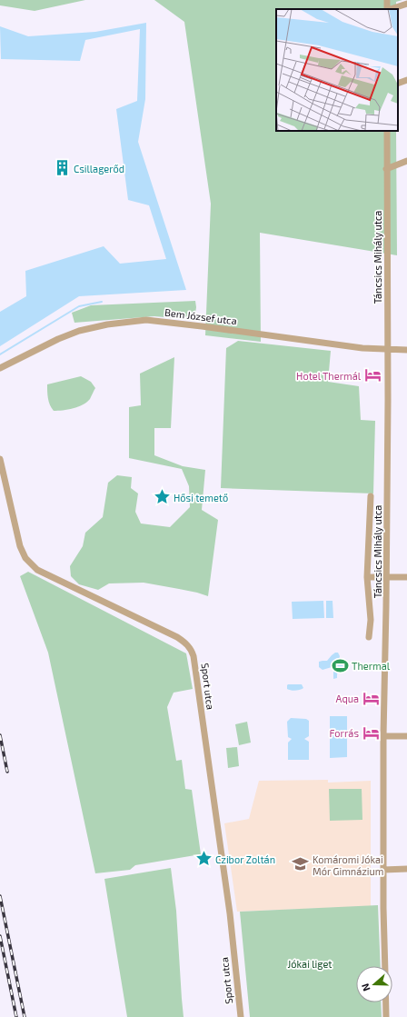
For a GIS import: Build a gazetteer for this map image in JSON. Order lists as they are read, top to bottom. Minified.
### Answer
{"streets":{"street":["Táncsics Mihály utca","Bem József utca","Sport utca"]},"crossings":[["Táncsics Mihály utca","Bem József utca"]],"parks":["Jókai liget"],"places":{"building":["Csillagerőd"],"hotel":["Hotel Thermál","Aqua","Forrás"],"place":["Hősi temető","Czibor Zoltán"],"sports":["Thermal"],"school or university":["Komáromi Jókai Mór Gimnázium"]},"north":"left"}
